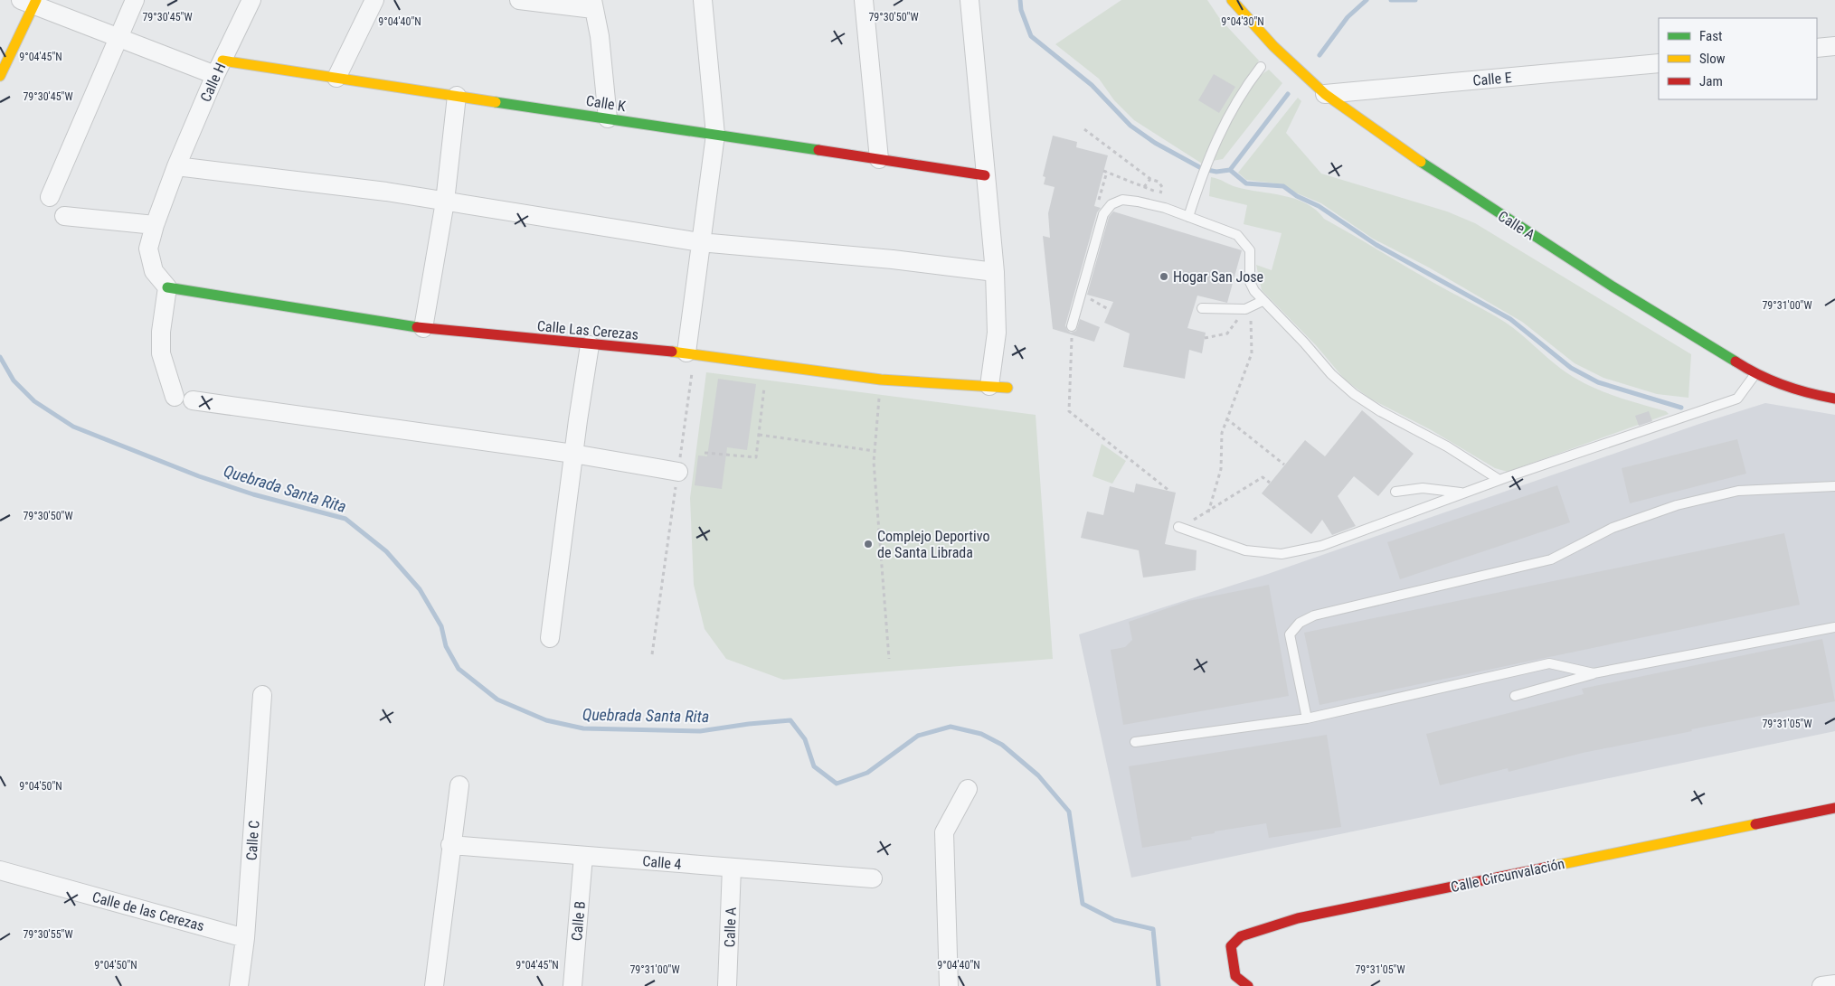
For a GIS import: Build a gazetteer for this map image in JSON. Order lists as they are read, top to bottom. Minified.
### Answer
{"streets":{"street":["Calle E","Calle H","Calle K","Calle A","Calle Las Cerezas","Calle C","Calle 4","Calle Circunvalación","Calle de las Cerezas","Calle B"]},"crossings":[["Calle E","Calle A"],["Calle H","Calle K"],["Calle H","Calle Las Cerezas"],["Calle A","Calle 4"],["Calle C","Calle de las Cerezas"],["Calle 4","Calle B"]],"water":["Quebrada Santa Rita"],"places":["Hogar San Jose","Complejo Deportivo de Santa Librada"],"legend":["Fast","Slow","Jam"],"coordinates":["79°30'45\"W","79°30'50\"W","9°04'40\"N","9°04'30\"N","9°04'45\"N","79°31'00\"W","79°31'05\"W","9°04'50\"N","79°30'55\"W"]}
